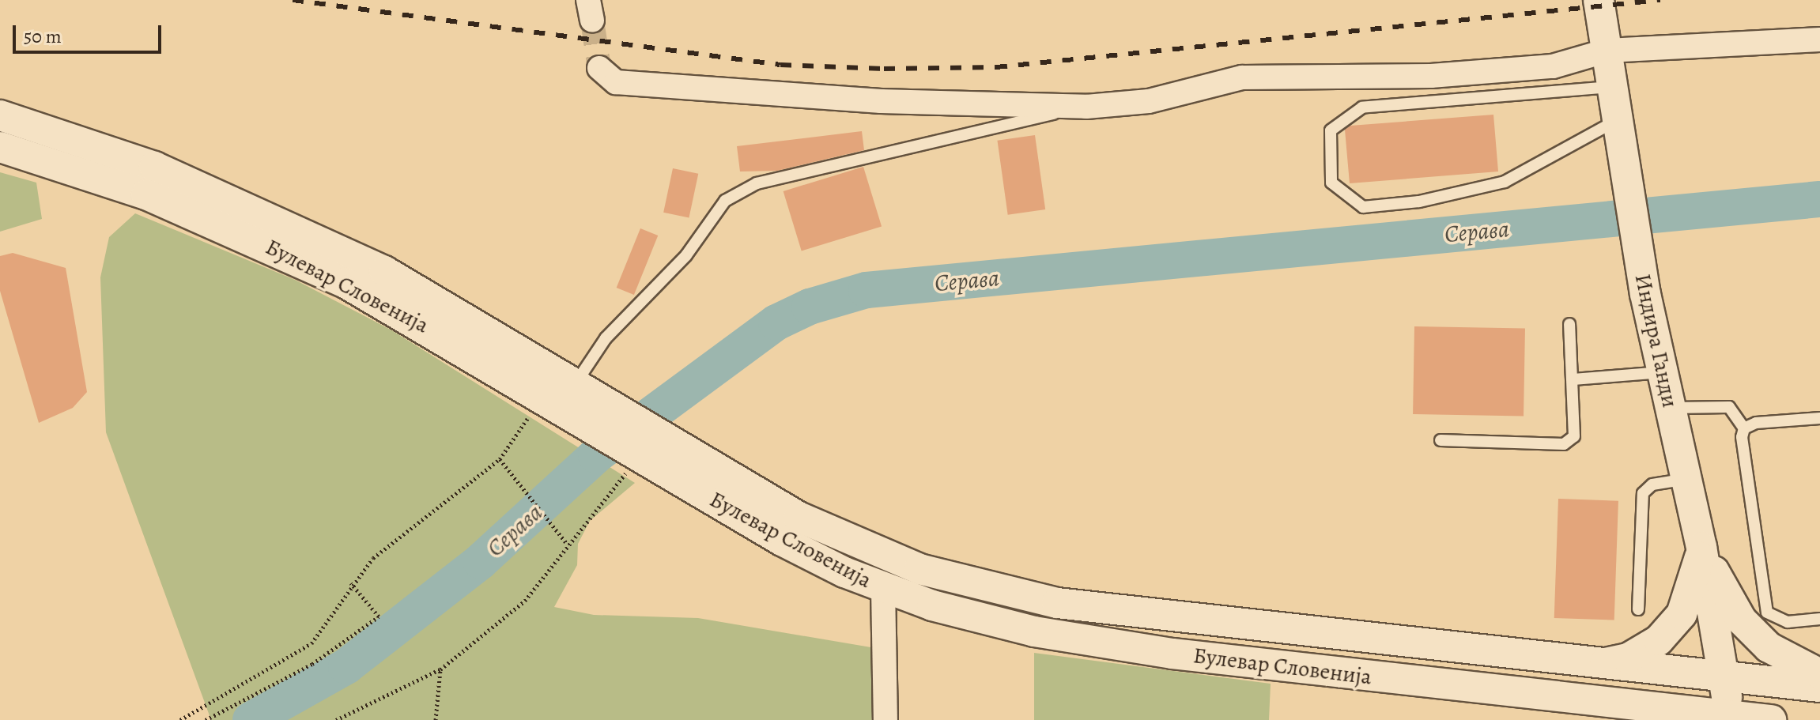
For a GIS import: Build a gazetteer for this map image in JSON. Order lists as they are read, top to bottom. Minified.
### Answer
{"streets":{"street":["Булевар Словенија","Индира Ганди"]},"crossings":[["Булевар Словенија","Индира Ганди"]],"water":["Серава"],"scale_bar":"50 m"}
